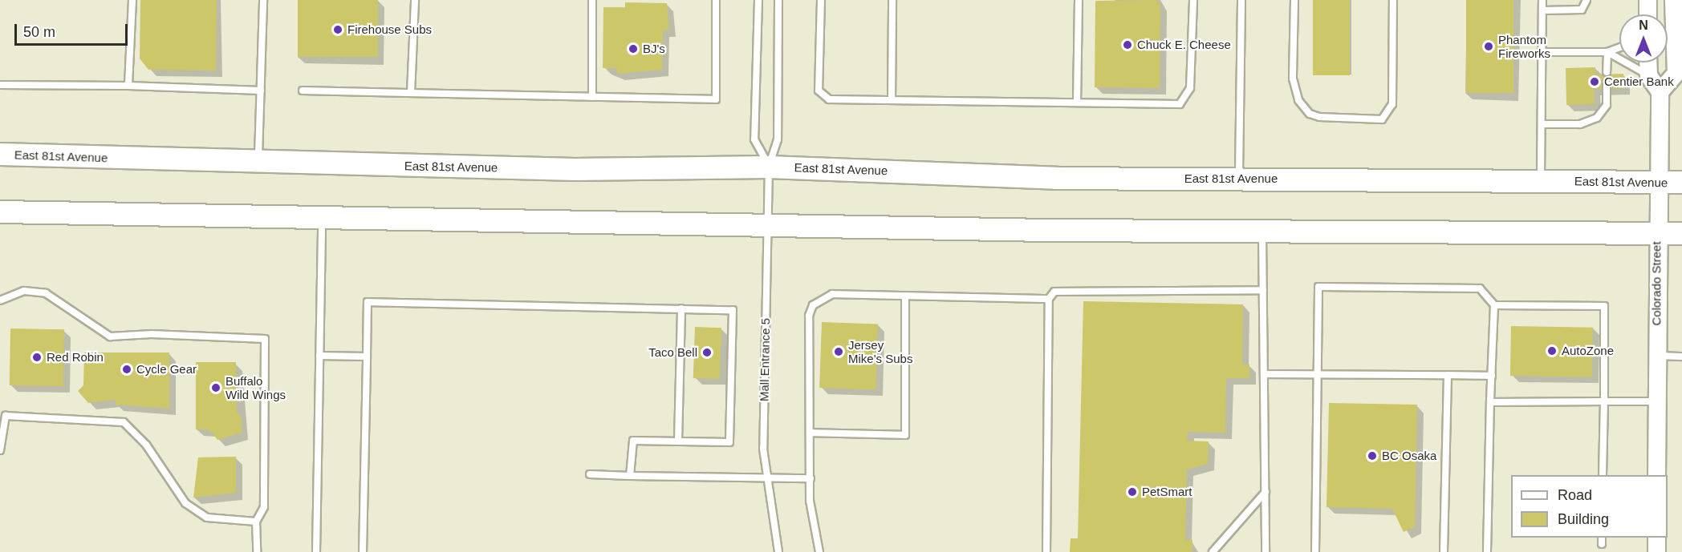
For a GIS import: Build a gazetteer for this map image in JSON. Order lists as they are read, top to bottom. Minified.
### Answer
{"streets":{"highway":["East 81st Avenue"],"street":["Colorado Street"],"lane":["Mall Entrance 5"]},"crossings":[["East 81st Avenue","Colorado Street"],["East 81st Avenue","Mall Entrance 5"]],"places":["Firehouse Subs","Chuck E. Cheese","Phantom Fireworks","BJ's","Centier Bank","AutoZone","Jersey Mike's Subs","Taco Bell","Red Robin","Cycle Gear","Buffalo Wild Wings","BC Osaka","PetSmart"],"legend":["Road","Building"],"scale_bar":"50 m","north":"top"}
